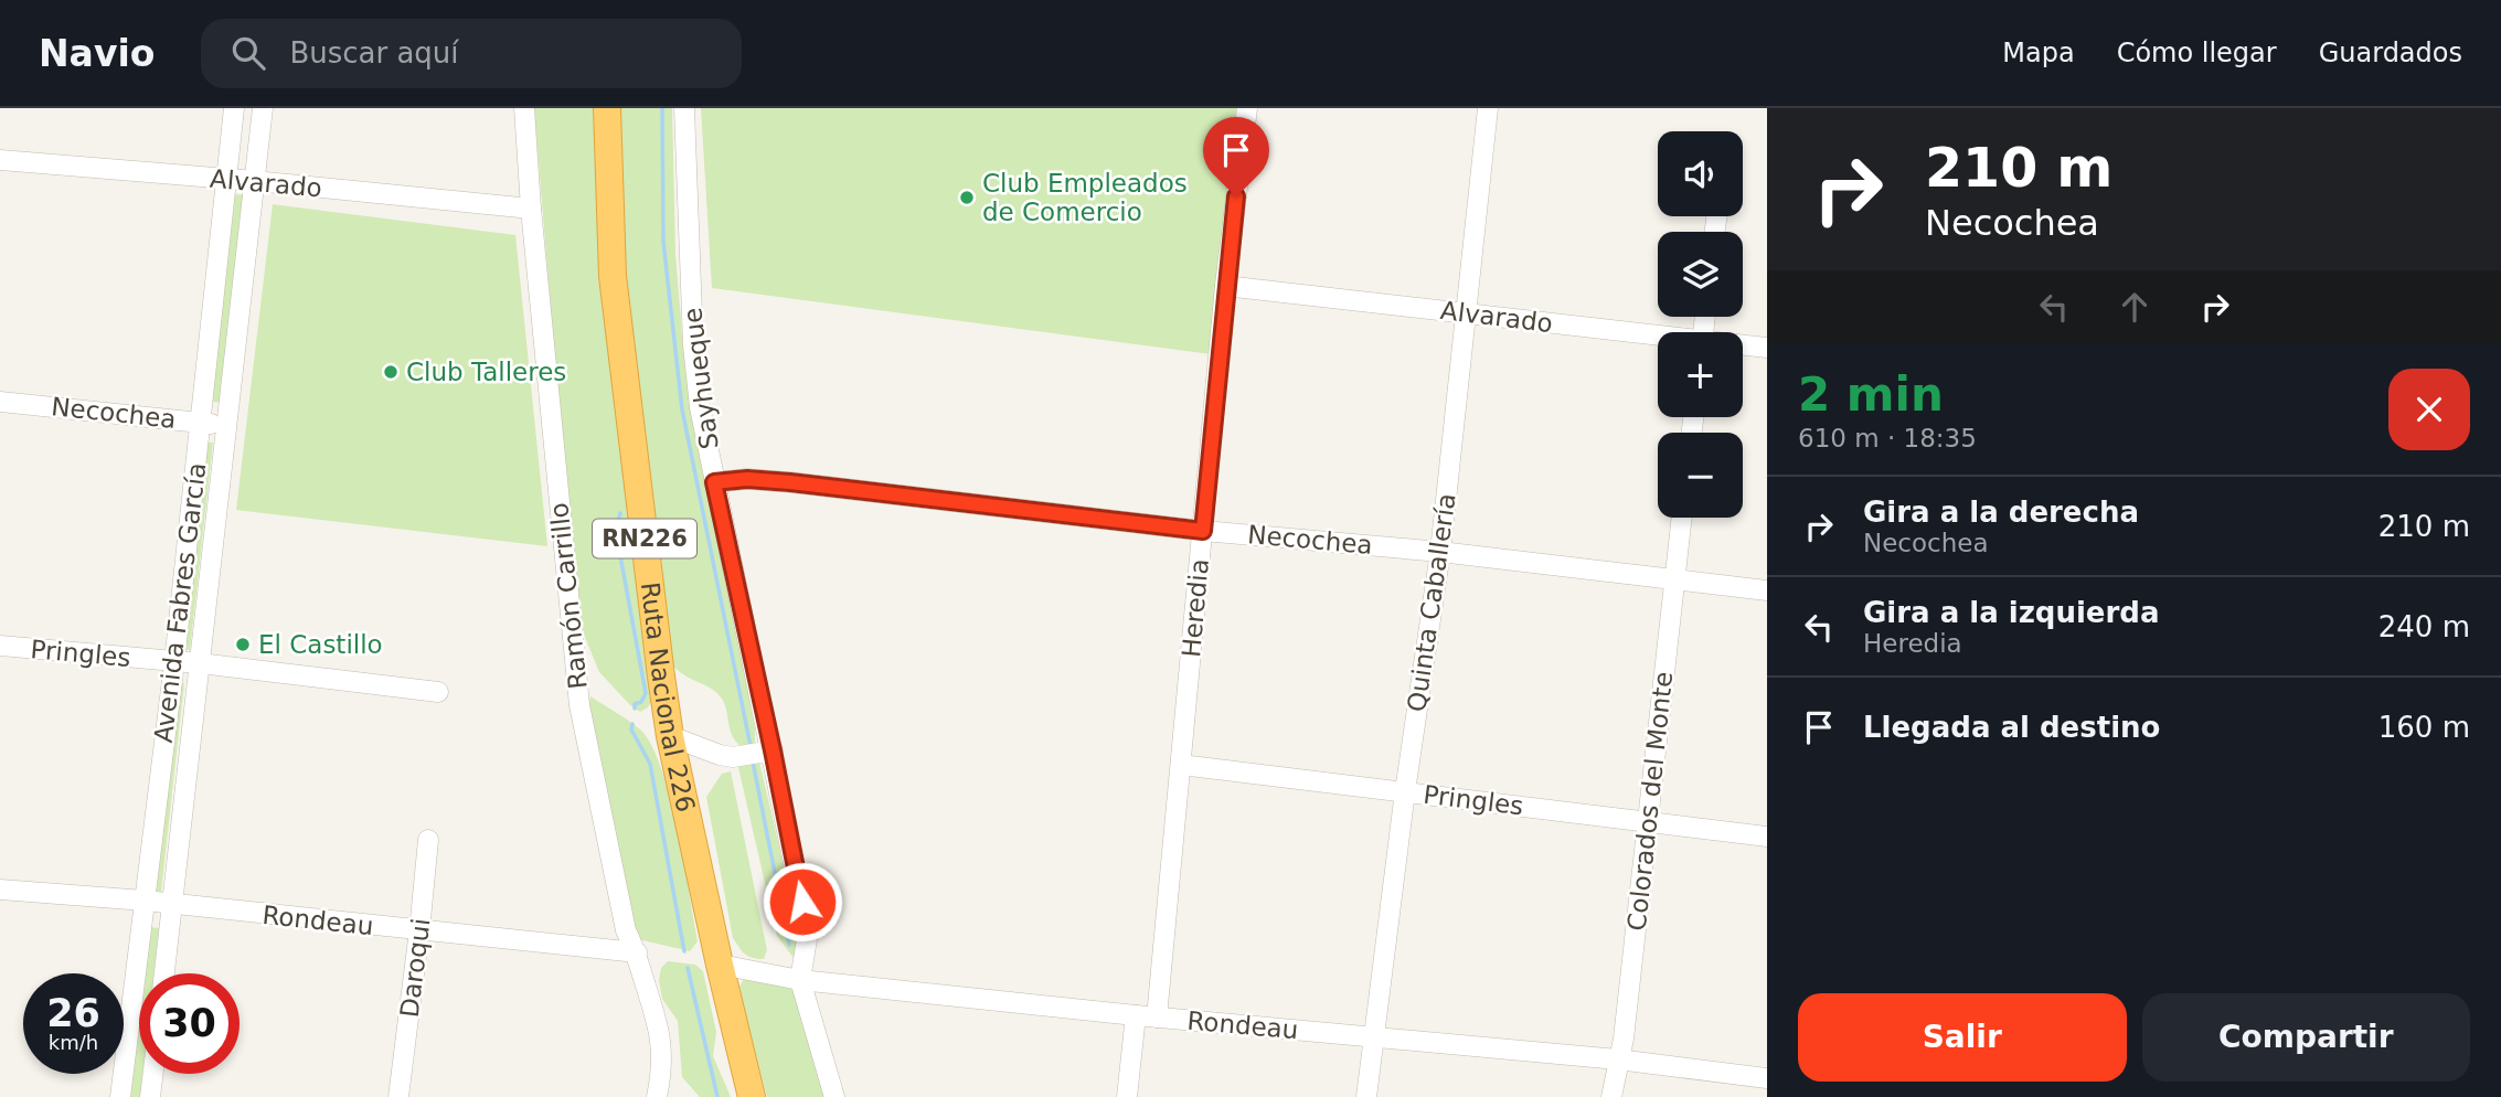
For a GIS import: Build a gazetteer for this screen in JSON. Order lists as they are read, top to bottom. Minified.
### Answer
{"streets":{"highway":["RN226","Ruta Nacional 226"],"street":["Alvarado","Sayhueque","Necochea","Ramón Carrillo","Avenida Fabres García","Quinta Caballería","Heredia","Pringles","Colorados del Monte","Rondeau","Daroqui"]},"crossings":[["Alvarado","Ramón Carrillo"],["Alvarado","Avenida Fabres García"],["Alvarado","Quinta Caballería"],["Alvarado","Heredia"],["Sayhueque","Necochea"],["Sayhueque","Rondeau"],["Necochea","Avenida Fabres García"],["Necochea","Quinta Caballería"],["Necochea","Heredia"],["Necochea","Colorados del Monte"],["Ramón Carrillo","Rondeau"],["Avenida Fabres García","Pringles"],["Avenida Fabres García","Rondeau"],["Quinta Caballería","Pringles"],["Quinta Caballería","Rondeau"],["Heredia","Pringles"],["Heredia","Rondeau"],["Pringles","Colorados del Monte"],["Ruta Nacional 226","Rondeau"],["Colorados del Monte","Rondeau"],["Rondeau","Daroqui"]],"places":["Club Empleados de Comercio","Club Talleres","El Castillo"],"page":{"header":"Navio","search":"Buscar aquí","nav":["Mapa","Cómo llegar","Guardados"],"turn":["210 m","Necochea"],"map_buttons":["+","−"],"heading":["2 min","610 m · 18:35"],"list":[{"name":"Gira a la derecha","note":"Necochea","value":"210 m"},{"name":"Gira a la izquierda","note":"Heredia","value":"240 m"},{"name":"Llegada al destino","value":"160 m"}],"speed":"26 km/h","limit":"30","buttons":["Salir","Compartir"]}}
